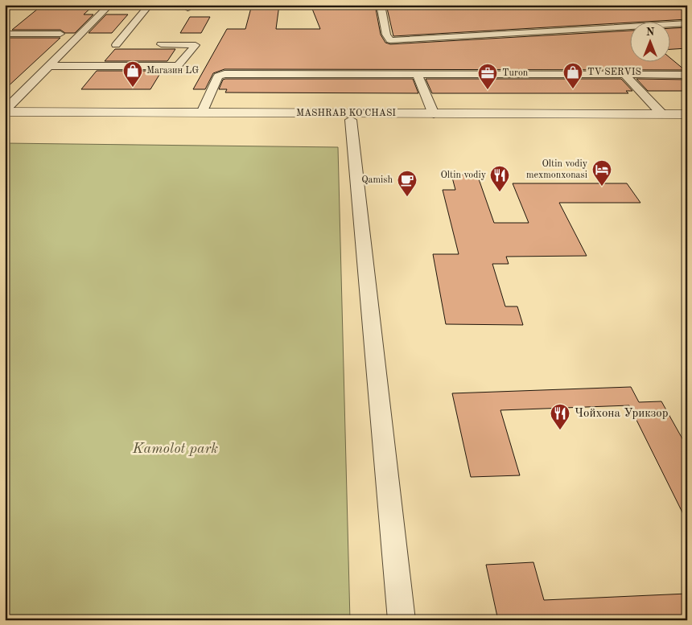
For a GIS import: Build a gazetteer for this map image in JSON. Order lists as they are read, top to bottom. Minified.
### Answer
{"streets":{"main road":["MASHRAB KO'CHASI"]},"parks":["Kamolot park"],"places":{"shop":["Магазин LG","TV SERVIS"],"office":["Turon"],"hotel":["Oltin vodiy mexmonxonasi"],"restaurant":["Oltin vodiy","Чойхона Урикзор"],"cafe":["Qamish"]},"north":"top"}
